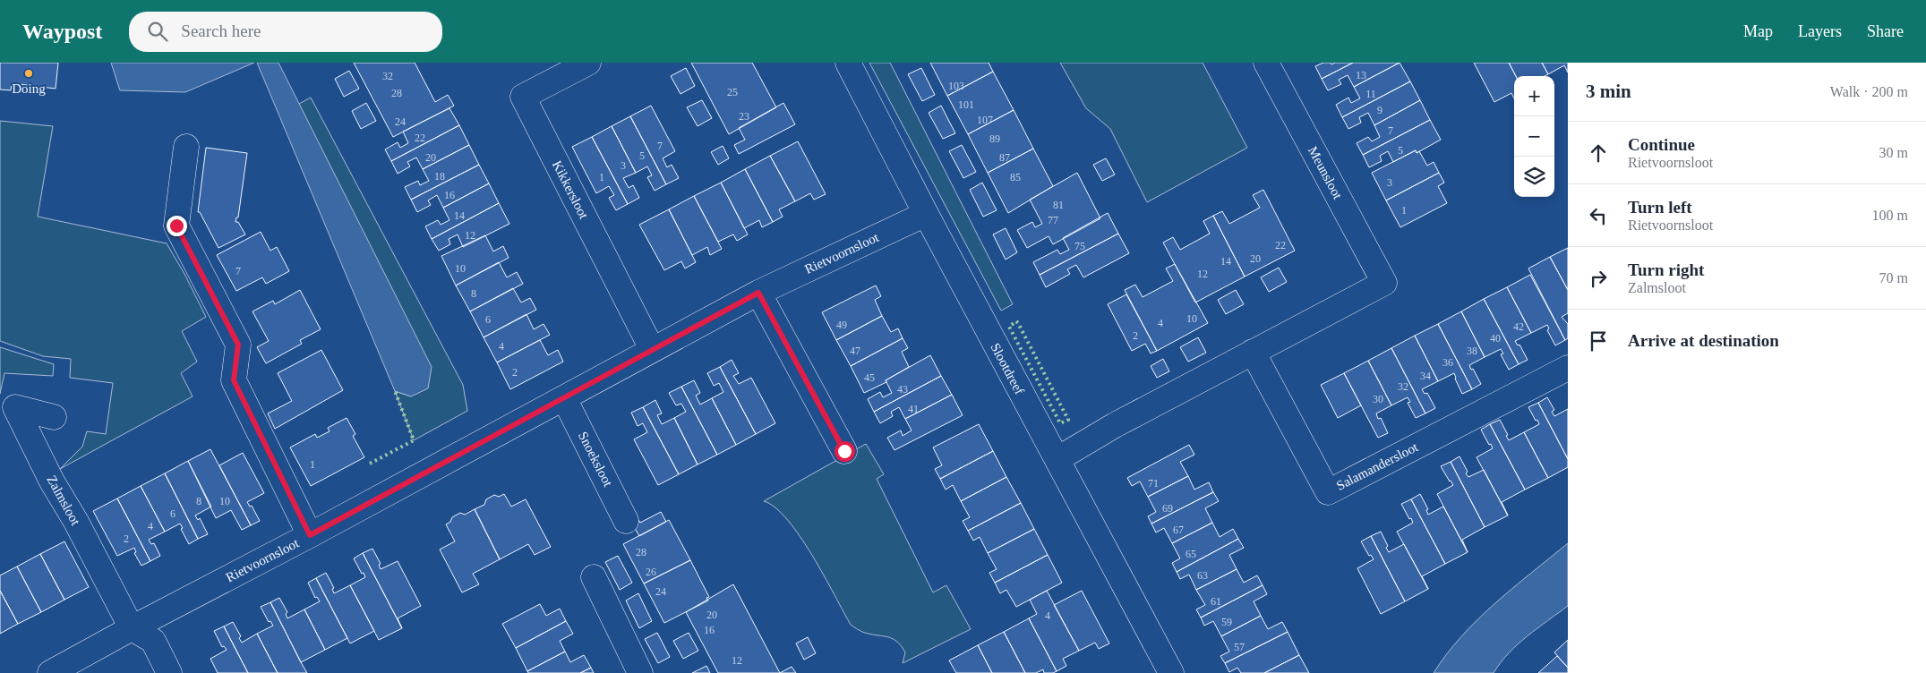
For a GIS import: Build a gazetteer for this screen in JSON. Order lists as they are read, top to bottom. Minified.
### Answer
{"streets":{"street":["Meunsloot","Kikkersloot","Rietvoornsloot","Slootdreef","Snoeksloot","Salamandersloot","Zalmsloot"]},"crossings":[["Meunsloot","Salamandersloot"],["Kikkersloot","Rietvoornsloot"],["Rietvoornsloot","Slootdreef"],["Rietvoornsloot","Snoeksloot"],["Rietvoornsloot","Zalmsloot"]],"places":["Doing"],"house_numbers":["13","32","103","25","28","11","101","9","23","107","24","7","22","89","7","5","5","20","87","3","18","1","85","3","16","81","1","14","77","12","22","75","20","14","10","7","12","8","10","6","4","49","42","2","40","4","47","38","36","2","34","45","32","43","30","41","1","71","8","10","69","6","4","67","2","28","65","26","63","24","61","20","4","59","16","57","12"],"page":{"header":"Waypost","search":"Search here","nav":["Map","Layers","Share"],"heading":["3 min","Walk · 200 m"],"map_buttons":["+","−"],"list":[["Continue","Rietvoornsloot","30 m"],["Turn left","Rietvoornsloot","100 m"],["Turn right","Zalmsloot","70 m"],"Arrive at destination"]}}
